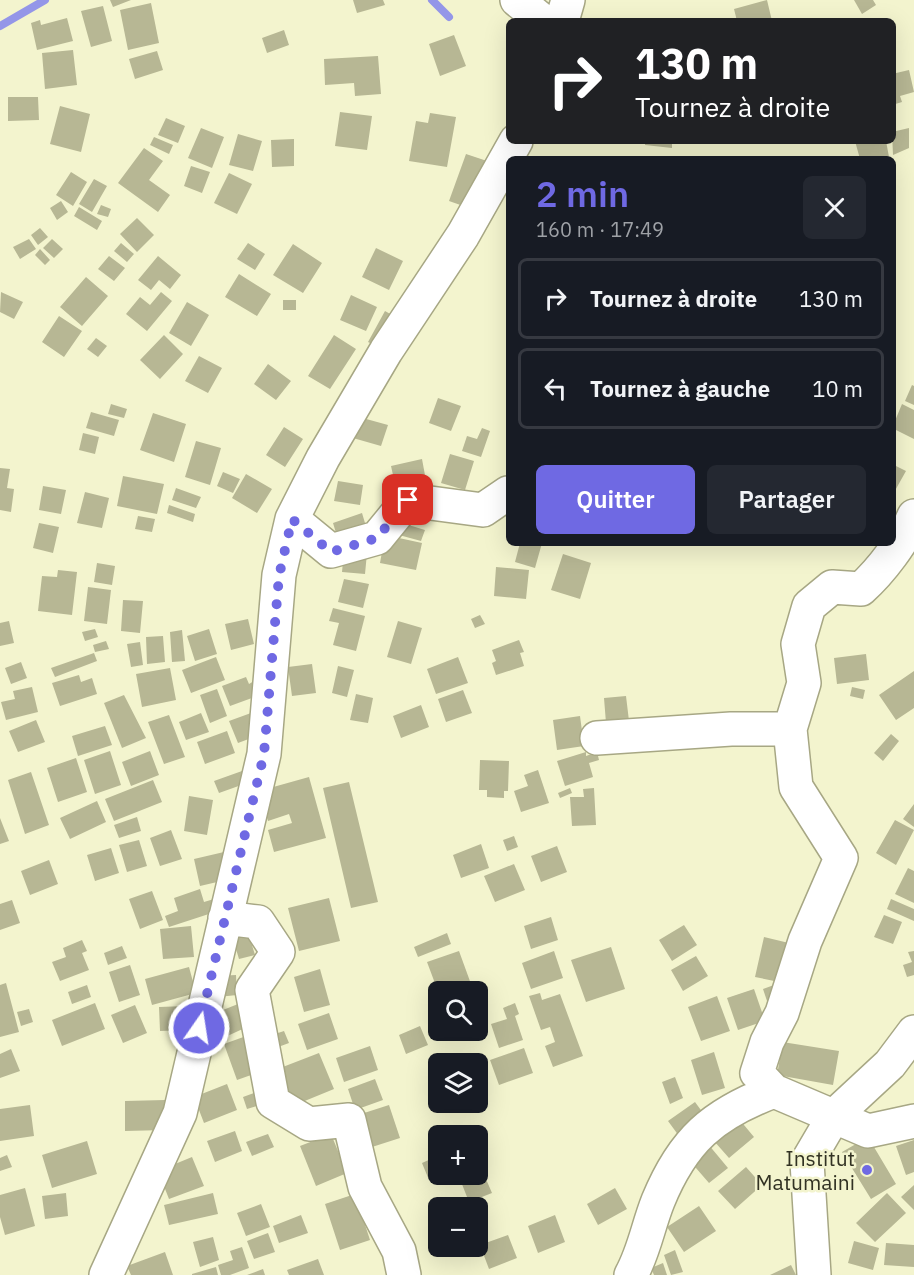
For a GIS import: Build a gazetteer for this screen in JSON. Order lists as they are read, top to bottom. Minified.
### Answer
{"places":["Institut Matumaini"],"page":{"turn":["130 m","Tournez à droite"],"heading":["2 min","160 m · 17:49"],"list":[{"name":"Tournez à droite","value":"130 m"},{"name":"Tournez à gauche","value":"10 m"}],"buttons":["Quitter","Partager"],"map_buttons":["+","−"]}}
